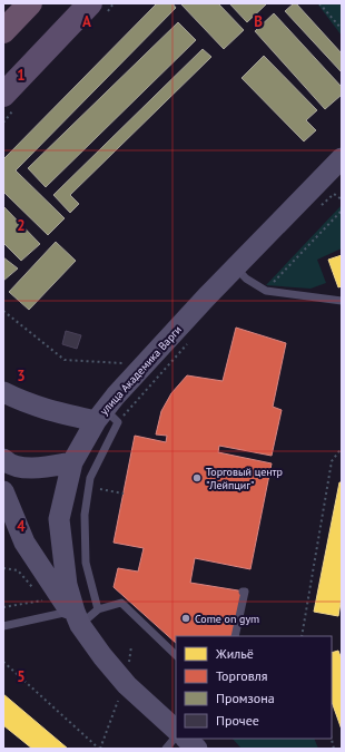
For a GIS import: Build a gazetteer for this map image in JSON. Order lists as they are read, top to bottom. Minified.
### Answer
{"streets":{"street":["улица Академика Варги"]},"places":["Торговый центр \"Лейпциг\"","Come on gym"],"legend":["Жильё","Торговля","Промзона","Прочее"],"grid":{"columns":["A","B"],"rows":["1","2","3","4","5"]}}
